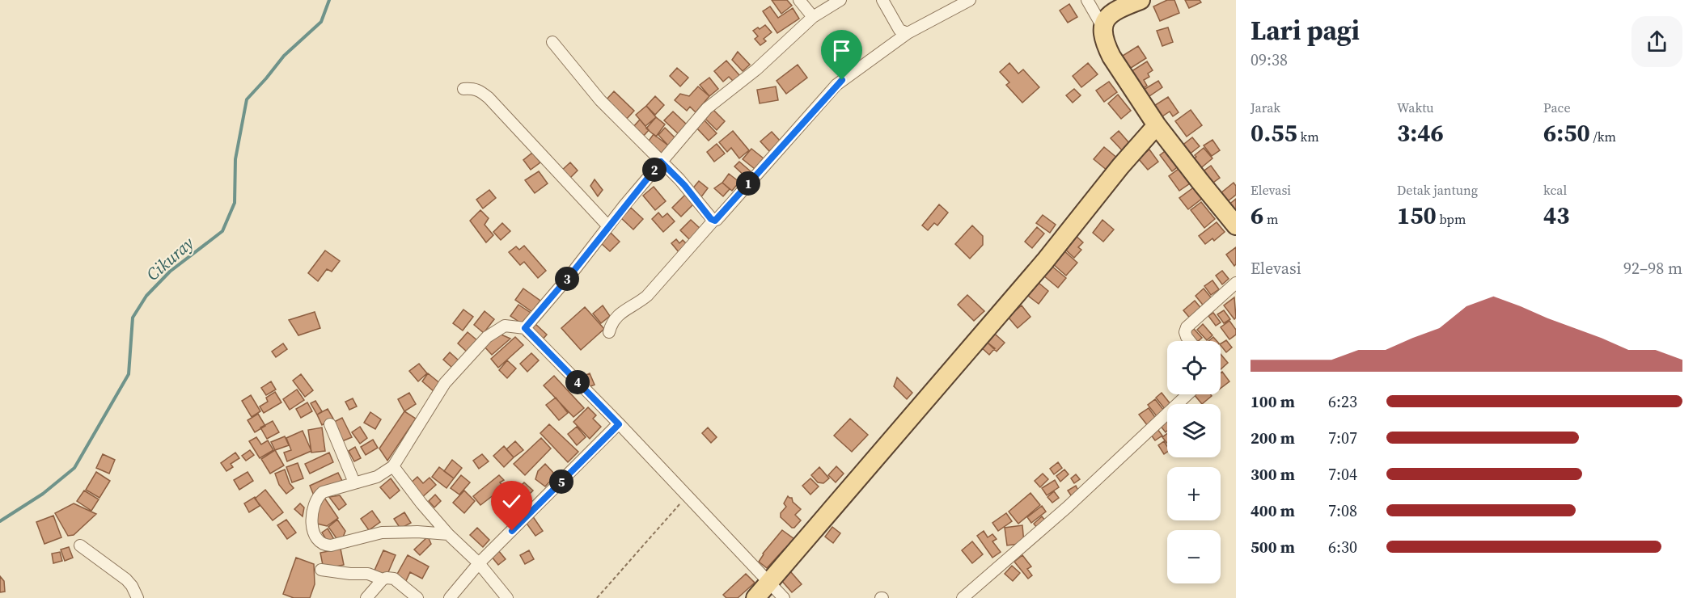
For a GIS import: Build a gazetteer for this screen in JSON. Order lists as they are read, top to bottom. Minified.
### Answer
{"water":["Cikuray"],"page":{"heading":["Lari pagi","09:38"],"stats":[["Jarak","0.55 km"],["Waktu","3:46"],["Pace","6:50 /km"],["Elevasi","6 m"],["Detak jantung","150 bpm"],["kcal","43"]],"pins":["2","1","3","4","5"],"chart":["Elevasi","92–98 m"],"map_buttons":["+","−"],"list":[{"name":"100 m","note":"6:23"},{"name":"200 m","note":"7:07"},{"name":"300 m","note":"7:04"},{"name":"400 m","note":"7:08"},{"name":"500 m","note":"6:30"}]}}
